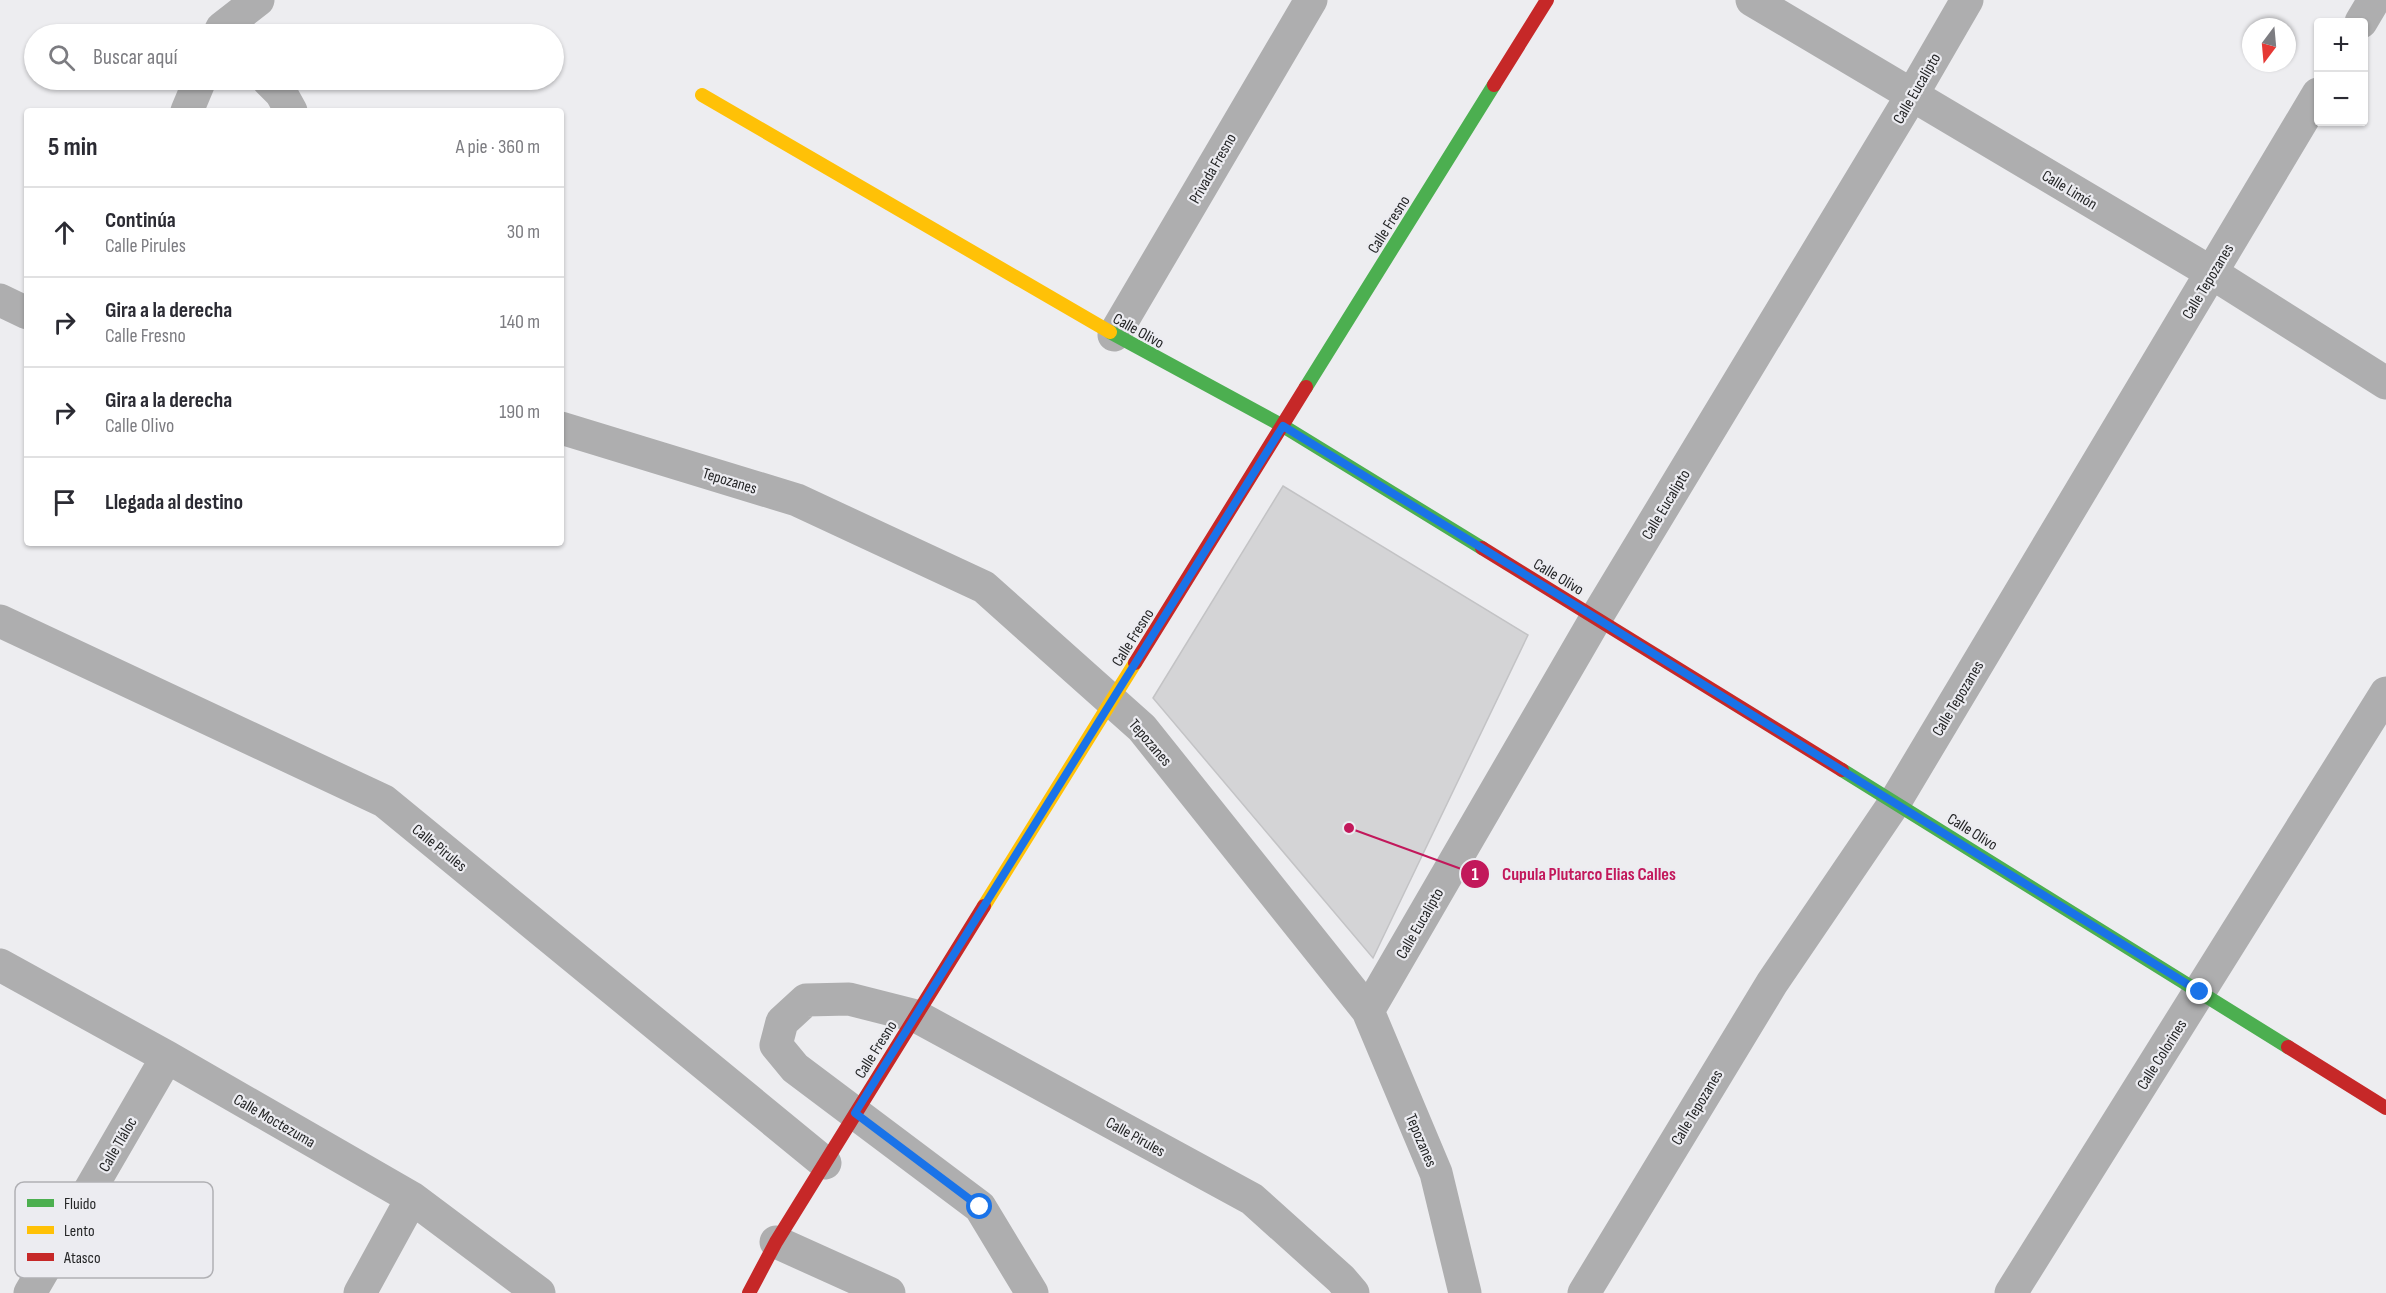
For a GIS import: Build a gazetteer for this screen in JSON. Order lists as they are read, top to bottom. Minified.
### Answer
{"streets":{"street":["Calle Eucalipto","Privada Fresno","Calle Limón","Calle Fresno","Calle Tepozanes","Calle Olivo","Tepozanes","Calle Pirules","Calle Colorines","Calle Moctezuma","Calle Tláloc"]},"crossings":[["Calle Eucalipto","Calle Limón"],["Calle Eucalipto","Calle Olivo"],["Calle Eucalipto","Tepozanes"],["Privada Fresno","Calle Olivo"],["Calle Limón","Calle Tepozanes"],["Calle Fresno","Calle Olivo"],["Calle Fresno","Tepozanes"],["Calle Fresno","Calle Pirules"],["Calle Tepozanes","Calle Olivo"],["Calle Olivo","Calle Colorines"],["Calle Moctezuma","Calle Tláloc"]],"places":["Cupula Plutarco Elias Calles"],"legend":["Fluido","Lento","Atasco"],"north":"bottom","page":{"map_buttons":["+","−"],"search":"Buscar aquí","heading":["5 min","A pie · 360 m"],"list":[["Continúa","Calle Pirules","30 m"],["Gira a la derecha","Calle Fresno","140 m"],["Gira a la derecha","Calle Olivo","190 m"],"Llegada al destino"]}}
